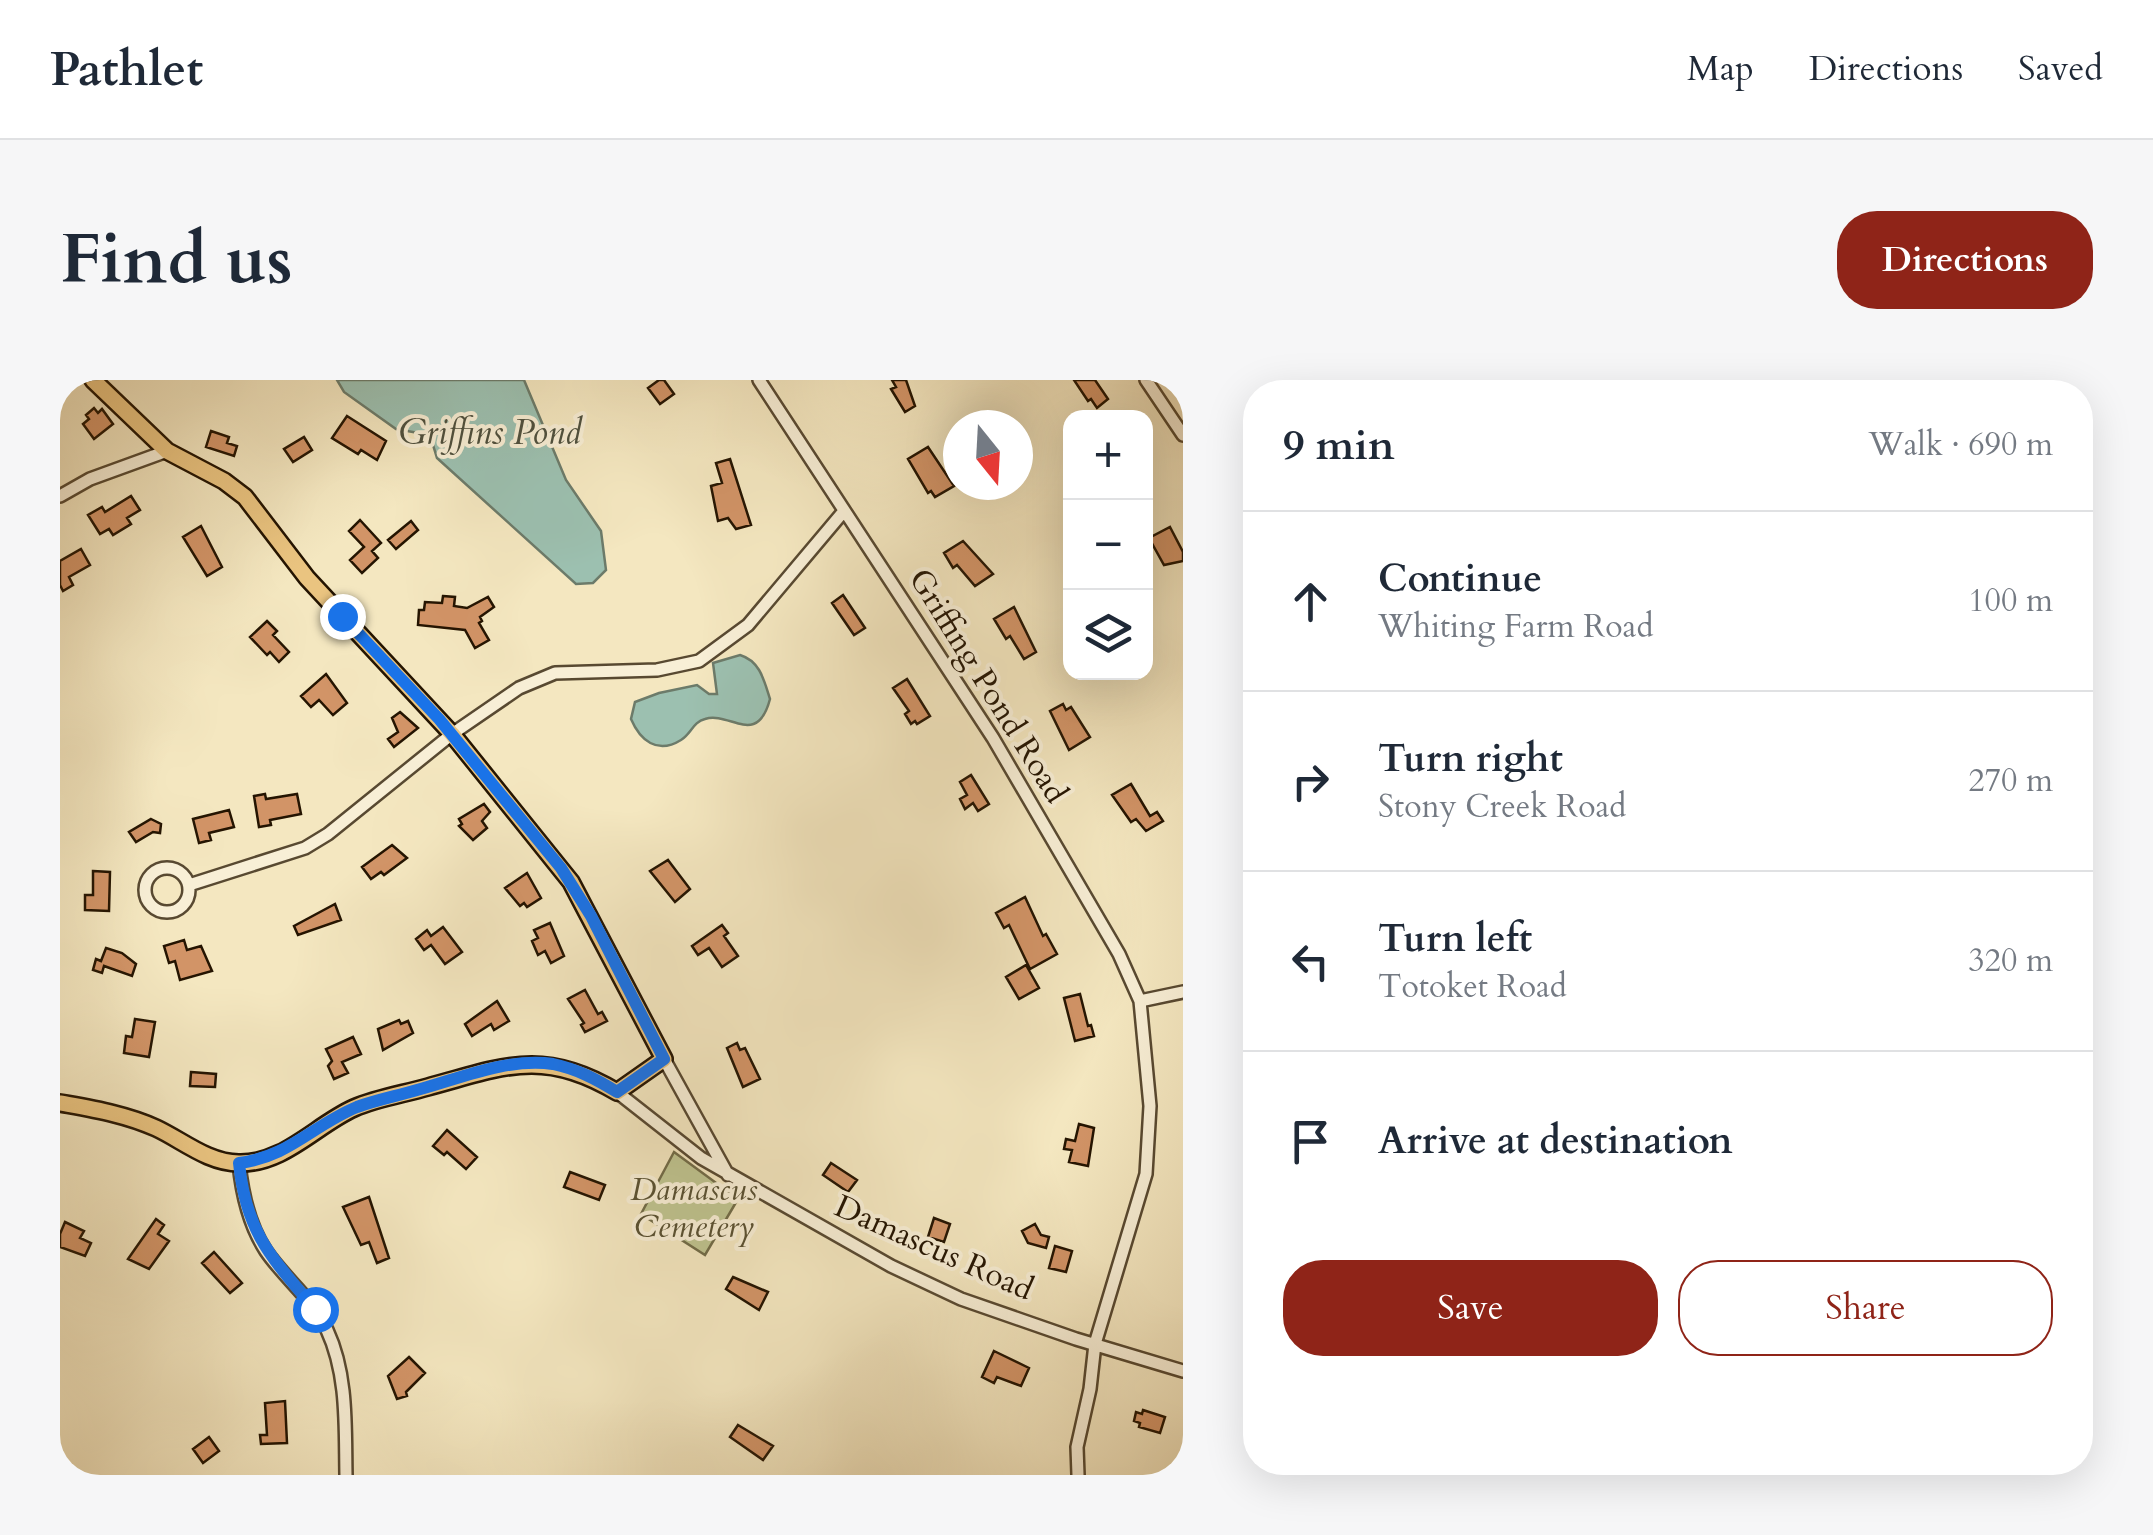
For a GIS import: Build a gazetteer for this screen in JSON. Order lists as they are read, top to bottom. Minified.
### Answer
{"streets":{"street":["Griffing Pond Road","Damascus Road"]},"crossings":[["Griffing Pond Road","Damascus Road"]],"water":["Griffins Pond"],"parks":["Damascus Cemetery"],"north":"bottom","page":{"header":"Pathlet","nav":["Map","Directions","Saved"],"buttons":["Directions",["Save","Share"]],"title":"Find us","heading":["9 min","Walk · 690 m"],"map_buttons":["+","−"],"list":[["Continue","Whiting Farm Road","100 m"],["Turn right","Stony Creek Road","270 m"],["Turn left","Totoket Road","320 m"],"Arrive at destination"]}}
